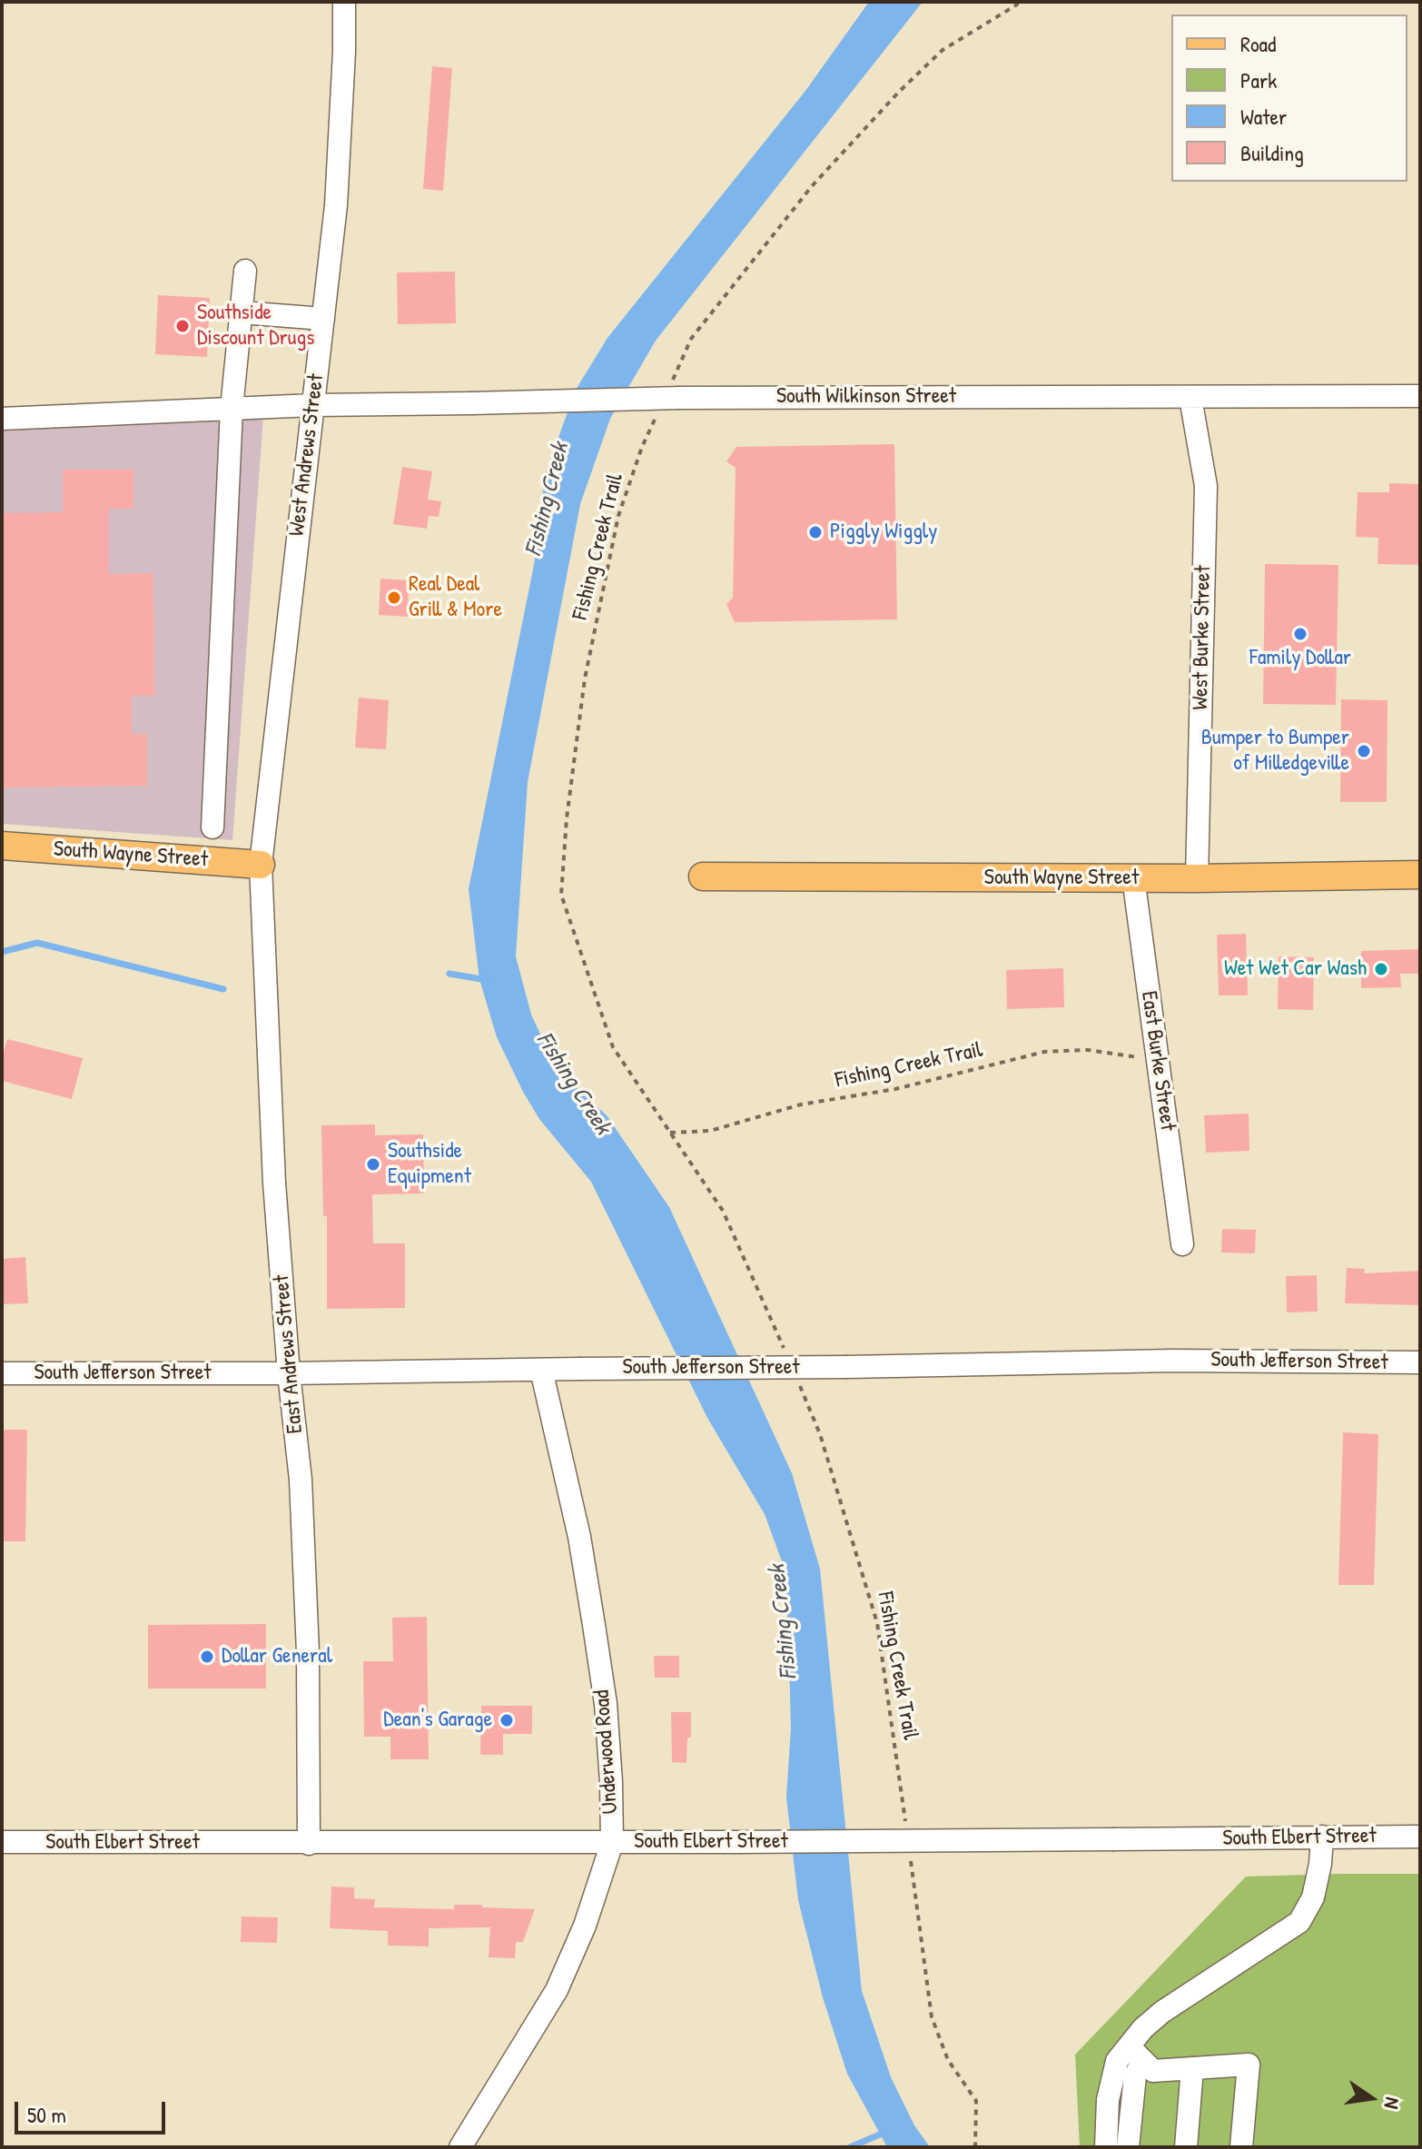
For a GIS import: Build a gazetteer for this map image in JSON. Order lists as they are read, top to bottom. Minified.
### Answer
{"streets":{"main road":["South Wayne Street"],"street":["South Wilkinson Street","West Andrews Street","West Burke Street","East Burke Street","East Andrews Street","South Jefferson Street","Underwood Road","South Elbert Street"],"path":["Fishing Creek Trail"]},"crossings":[["South Wilkinson Street","West Andrews Street"],["South Wilkinson Street","West Burke Street"],["West Andrews Street","South Wayne Street"],["West Andrews Street","East Andrews Street"],["Fishing Creek Trail","East Burke Street"],["West Burke Street","South Wayne Street"],["South Wayne Street","East Burke Street"],["South Wayne Street","East Andrews Street"],["East Andrews Street","South Jefferson Street"],["East Andrews Street","South Elbert Street"],["South Jefferson Street","Underwood Road"],["Underwood Road","South Elbert Street"]],"water":["Fishing Creek"],"places":["Southside Discount Drugs","Piggly Wiggly","Real Deal Grill & More","Family Dollar","Bumper to Bumper of Milledgeville","Wet Wet Car Wash","Southside Equipment","Dollar General","Dean's Garage"],"legend":["Road","Park","Water","Building"],"scale_bar":"50 m","north":"right"}
